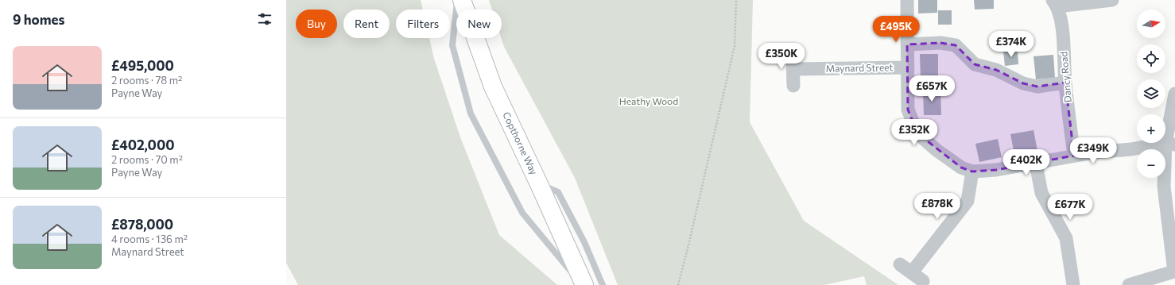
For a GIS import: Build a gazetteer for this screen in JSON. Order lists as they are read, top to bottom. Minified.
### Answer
{"streets":{"highway":["Copthorne Way"],"street":["Maynard Street","Dancy Road"]},"parks":["Heathy Wood"],"north":"right","page":{"heading":"9 homes","map_buttons":["+","−"],"chip":["Buy","Rent","Filters","New"],"price":["£495K","£374K","£350K","£657K","£352K","£349K","£402K","£878K","£677K"],"list":[{"name":"£495,000","note":"2 rooms · 78 m² · Payne Way"},{"name":"£402,000","note":"2 rooms · 70 m² · Payne Way"},{"name":"£878,000","note":"4 rooms · 136 m² · Maynard Street"}]}}
